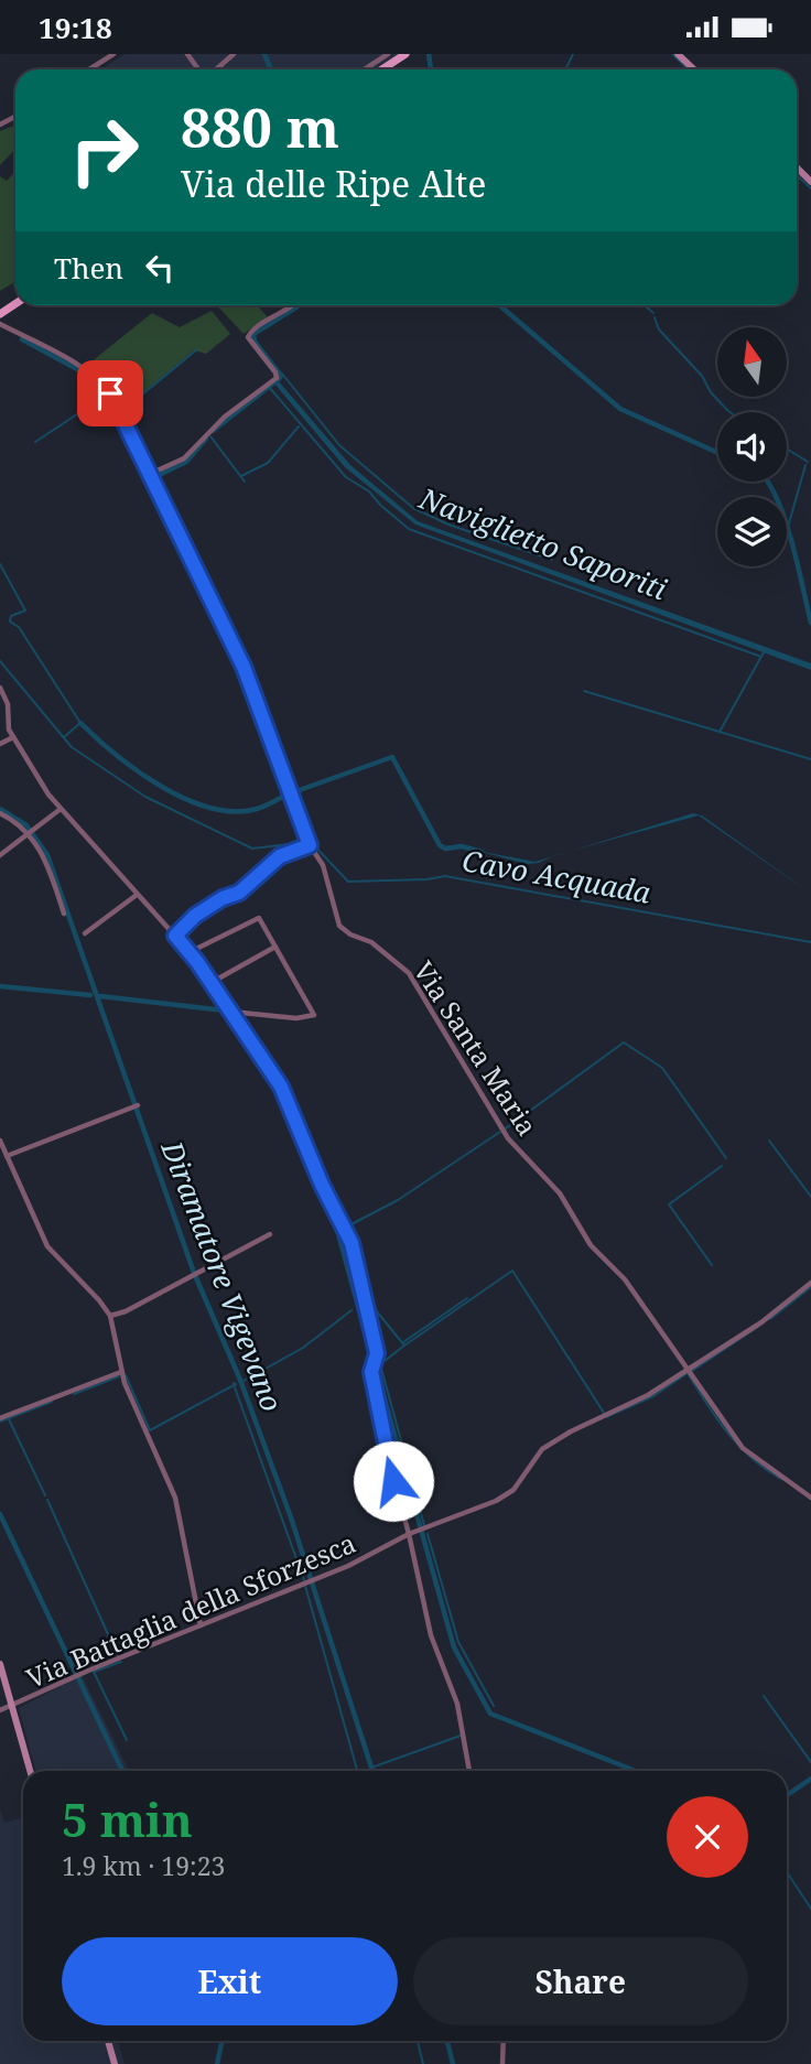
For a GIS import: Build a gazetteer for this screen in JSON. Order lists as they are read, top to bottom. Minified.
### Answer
{"streets":{"street":["Via Santa Maria","Via Battaglia della Sforzesca"]},"crossings":[["Via Santa Maria","Via Battaglia della Sforzesca"]],"water":["Naviglietto Saporiti","Cavo Acquada","Diramatore Vigevano"],"north":"top","page":{"status":"19:18","turn":["880 m","Via delle Ripe Alte"],"then":"Then","heading":["5 min","1.9 km · 19:23"],"buttons":["Exit","Share"]}}
